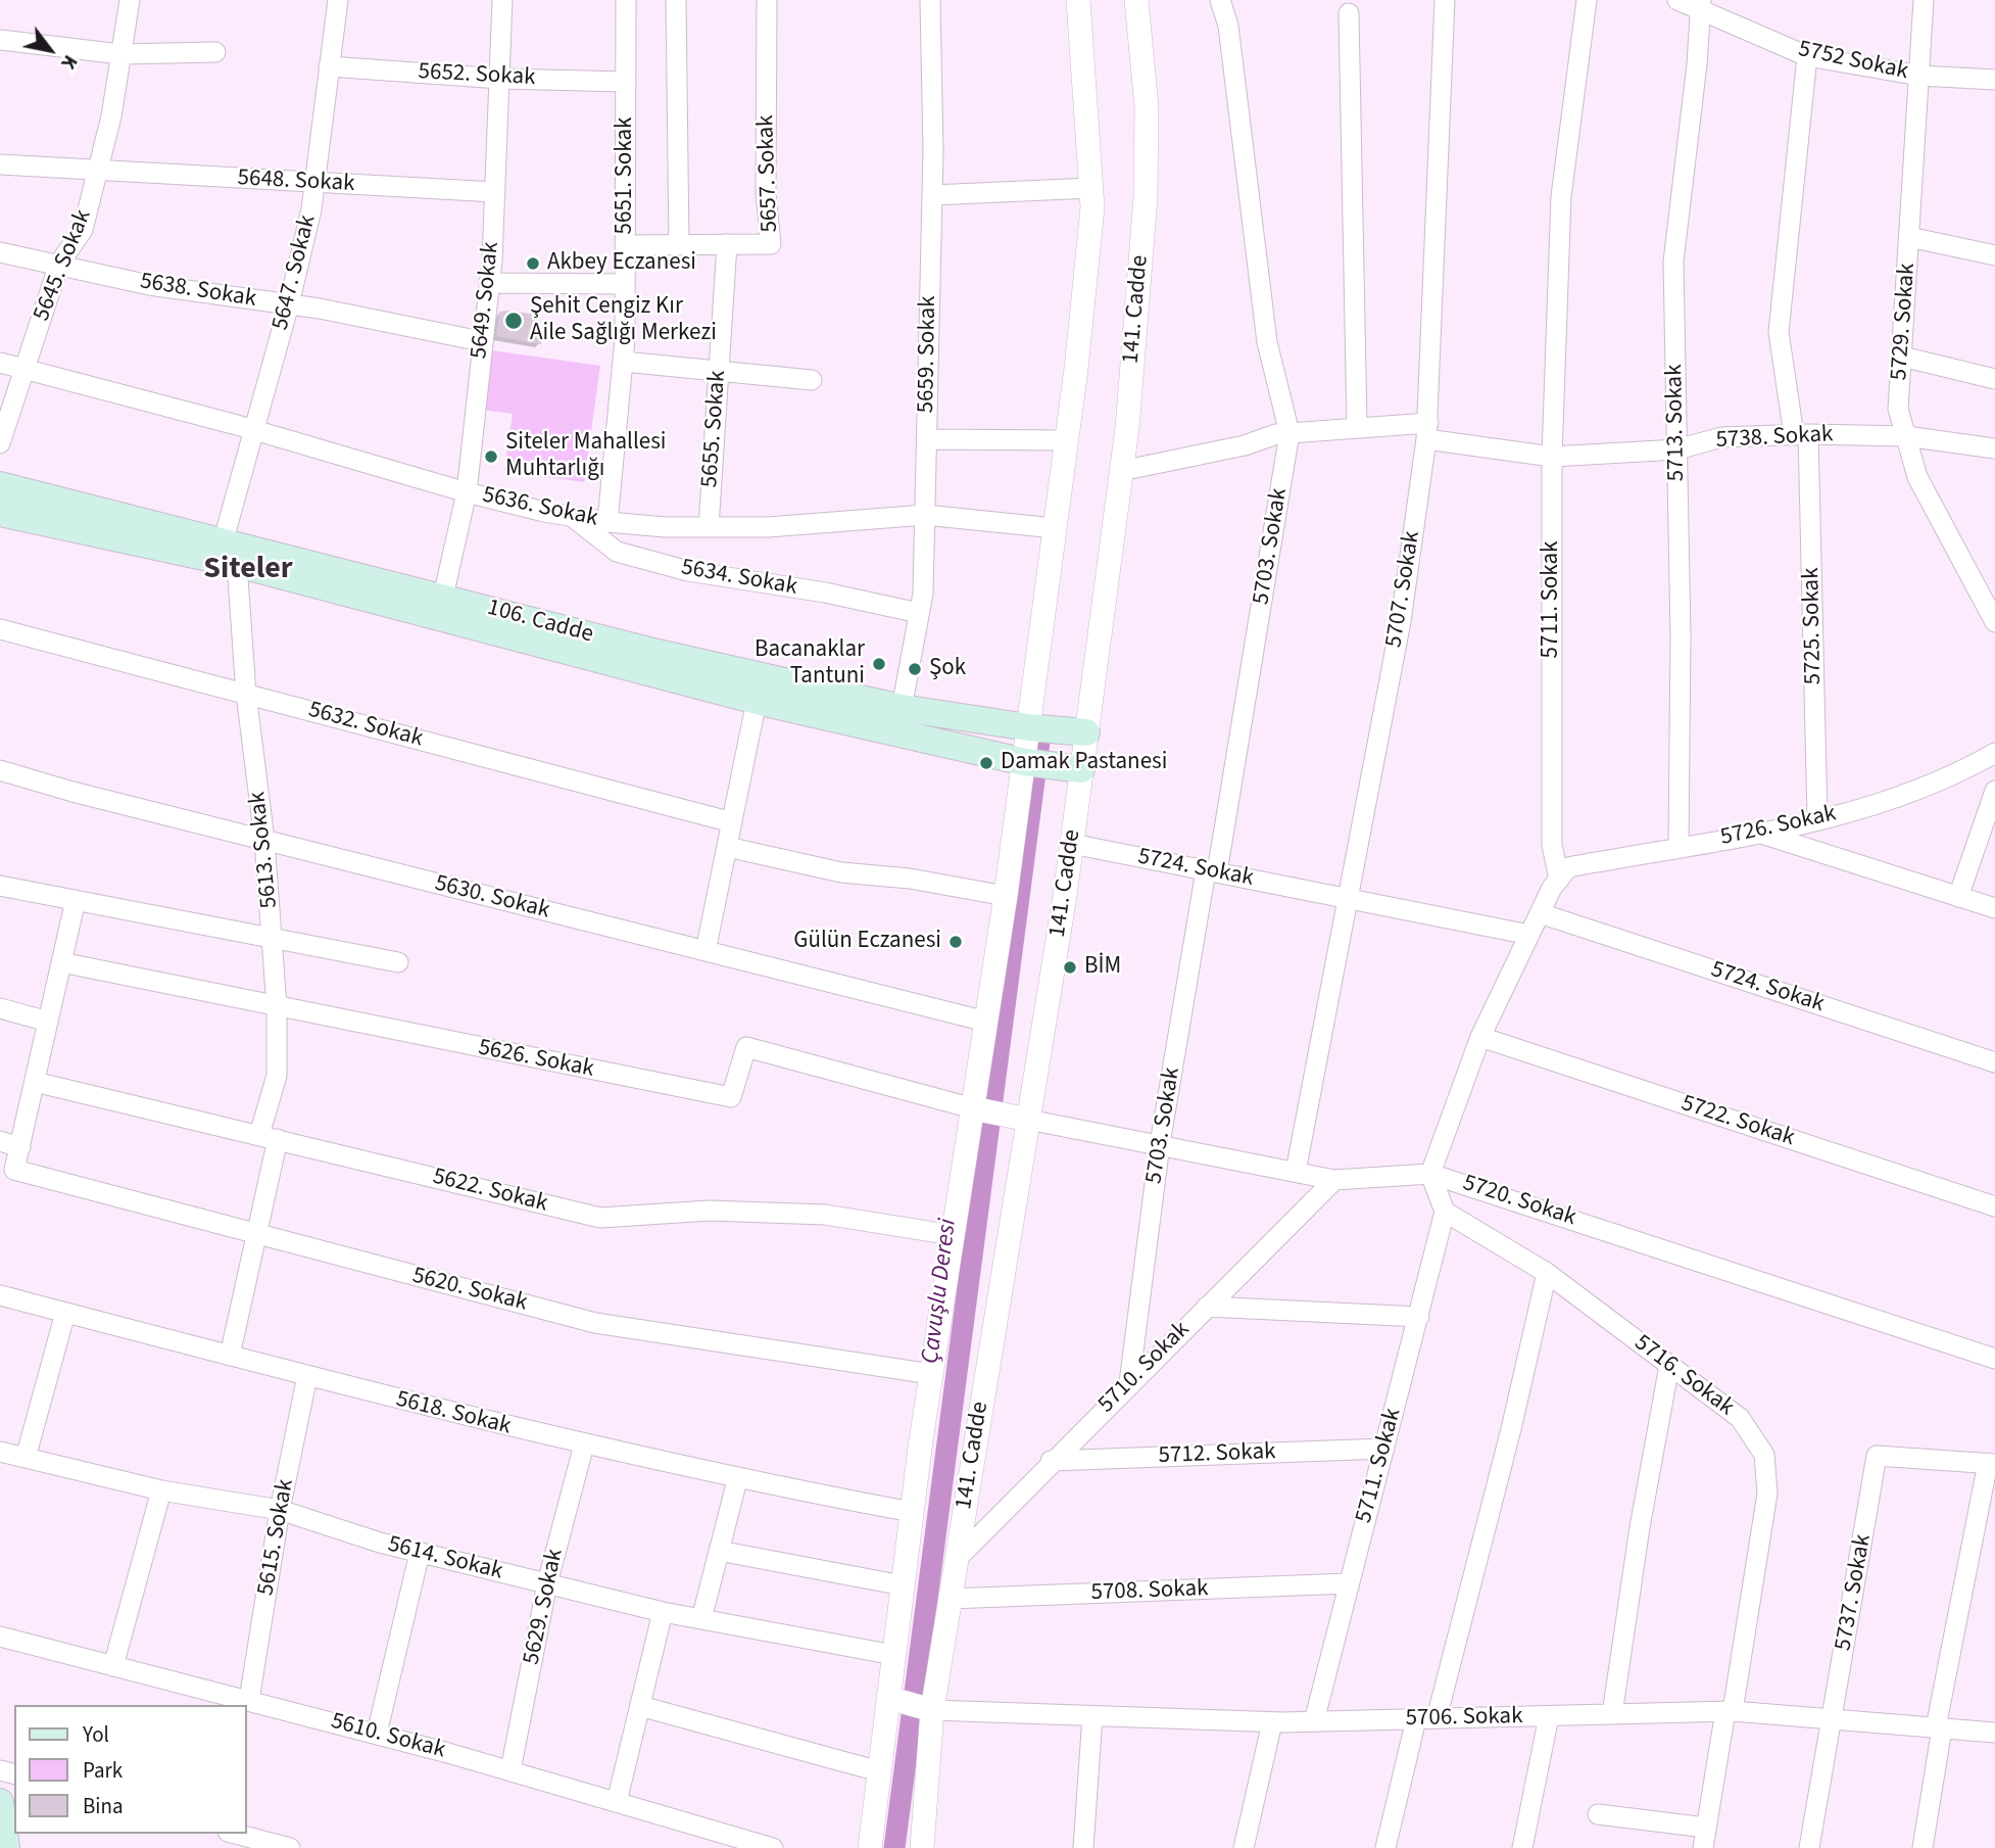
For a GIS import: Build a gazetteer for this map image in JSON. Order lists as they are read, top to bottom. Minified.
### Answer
{"streets":{"main road":["106. Cadde"],"street":["5752 Sokak","5652. Sokak","5657. Sokak","5651. Sokak","5648. Sokak","5645. Sokak","5647. Sokak","5638. Sokak","5649. Sokak","141. Cadde","5729. Sokak","5659. Sokak","5713. Sokak","5655. Sokak","5738. Sokak","5636. Sokak","5703. Sokak","5634. Sokak","5707. Sokak","5711. Sokak","5725. Sokak","5632. Sokak","5726. Sokak","5613. Sokak","5724. Sokak","5630. Sokak","5626. Sokak","5722. Sokak","5622. Sokak","5720. Sokak","5620. Sokak","5710. Sokak","5716. Sokak","5618. Sokak","5712. Sokak","5615. Sokak","5614. Sokak","5708. Sokak","5737. Sokak","5629. Sokak","5706. Sokak","5610. Sokak"]},"crossings":[["5752 Sokak","5729. Sokak"],["5752 Sokak","5713. Sokak"],["5752 Sokak","5725. Sokak"],["5652. Sokak","5651. Sokak"],["5652. Sokak","5647. Sokak"],["5652. Sokak","5649. Sokak"],["5657. Sokak","5651. Sokak"],["5657. Sokak","5655. Sokak"],["5651. Sokak","5636. Sokak"],["5648. Sokak","5645. Sokak"],["5648. Sokak","5647. Sokak"],["5648. Sokak","5649. Sokak"],["5645. Sokak","5638. Sokak"],["5645. Sokak","5636. Sokak"],["5647. Sokak","5638. Sokak"],["5647. Sokak","5636. Sokak"],["5647. Sokak","106. Cadde"],["5638. Sokak","5649. Sokak"],["5649. Sokak","5636. Sokak"],["5649. Sokak","106. Cadde"],["141. Cadde","5738. Sokak"],["141. Cadde","106. Cadde"],["141. Cadde","5724. Sokak"],["141. Cadde","5720. Sokak"],["141. Cadde","5710. Sokak"],["141. Cadde","5708. Sokak"],["141. Cadde","5706. Sokak"],["5729. Sokak","5738. Sokak"],["5659. Sokak","5636. Sokak"],["5659. Sokak","5634. Sokak"],["5659. Sokak","106. Cadde"],["5713. Sokak","5738. Sokak"],["5713. Sokak","5726. Sokak"],["5655. Sokak","5636. Sokak"],["5738. Sokak","5703. Sokak"],["5738. Sokak","5707. Sokak"],["5738. Sokak","5711. Sokak"],["5738. Sokak","5725. Sokak"],["5636. Sokak","5634. Sokak"],["5703. Sokak","5724. Sokak"],["5703. Sokak","5720. Sokak"],["5703. Sokak","5710. Sokak"],["5707. Sokak","5724. Sokak"],["5707. Sokak","5720. Sokak"],["5711. Sokak","5726. Sokak"],["5711. Sokak","5716. Sokak"],["5711. Sokak","5712. Sokak"],["5711. Sokak","5708. Sokak"],["5711. Sokak","5706. Sokak"],["106. Cadde","5613. Sokak"],["5725. Sokak","5726. Sokak"],["5632. Sokak","5613. Sokak"],["5613. Sokak","5630. Sokak"],["5613. Sokak","5626. Sokak"],["5613. Sokak","5622. Sokak"],["5613. Sokak","5620. Sokak"],["5613. Sokak","5618. Sokak"],["5720. Sokak","5710. Sokak"],["5710. Sokak","5712. Sokak"],["5716. Sokak","5706. Sokak"],["5618. Sokak","5615. Sokak"],["5618. Sokak","5629. Sokak"],["5615. Sokak","5614. Sokak"],["5615. Sokak","5610. Sokak"],["5614. Sokak","5629. Sokak"],["5737. Sokak","5706. Sokak"],["5629. Sokak","5610. Sokak"]],"districts":["Siteler"],"water":["Çavuşlu Deresi"],"places":["Akbey Eczanesi","Şehit Cengiz Kır Aile Sağlığı Merkezi","Siteler Mahallesi Muhtarlığı","Bacanaklar Tantuni","Şok","Damak Pastanesi","Gülün Eczanesi","BİM"],"legend":["Yol","Park","Bina"],"north":"bottom right"}
